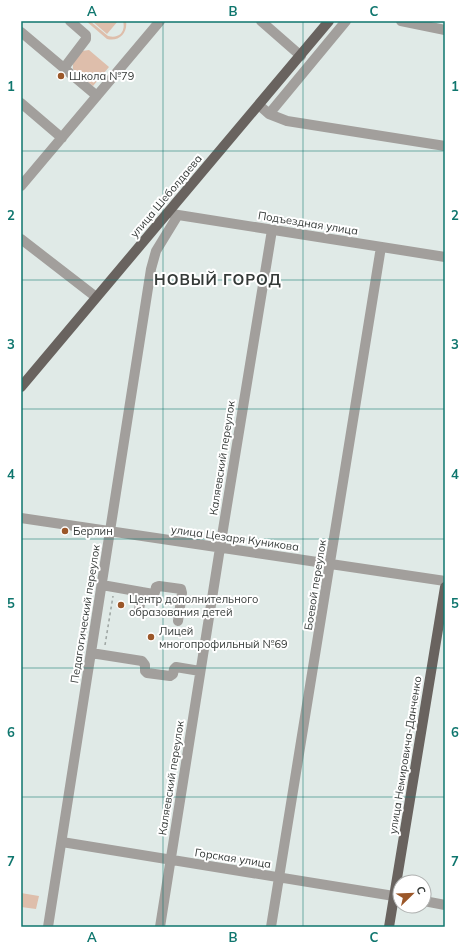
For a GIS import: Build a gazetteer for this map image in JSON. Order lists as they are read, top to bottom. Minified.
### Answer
{"streets":{"main road":["улица Шеболдаева","улица Немировича-Данченко"],"street":["Подъездная улица","Каляевский переулок","улица Цезаря Куникова","Боевой переулок","Педагогический переулок","Горская улица"]},"crossings":[["улица Шеболдаева","Подъездная улица"],["Подъездная улица","Каляевский переулок"],["Подъездная улица","Боевой переулок"],["Подъездная улица","Педагогический переулок"],["Каляевский переулок","улица Цезаря Куникова"],["Каляевский переулок","Горская улица"],["улица Цезаря Куникова","Боевой переулок"],["улица Цезаря Куникова","Педагогический переулок"],["Боевой переулок","Горская улица"],["Педагогический переулок","Горская улица"]],"districts":["НОВЫЙ ГОРОД"],"places":["Школа №79","Берлин","Центр дополнительного образования детей","Лицей многопрофильный №69"],"north":"top right","grid":{"columns":["A","B","C"],"rows":["1","2","3","4","5","6","7"]}}
